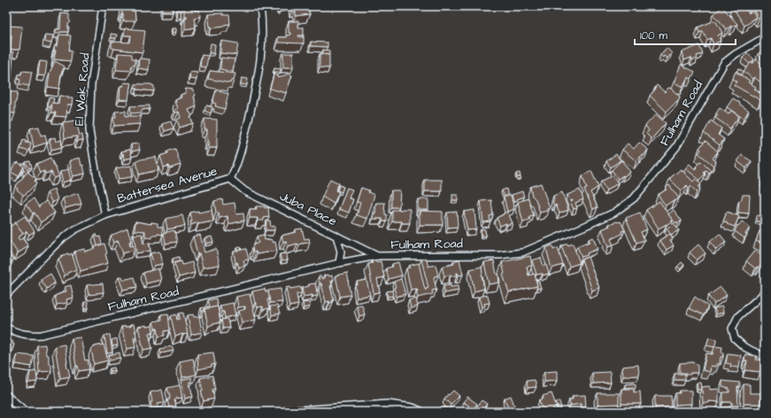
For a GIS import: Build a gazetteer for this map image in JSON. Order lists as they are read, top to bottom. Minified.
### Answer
{"streets":{"street":["El Wak Road","Fulham Road","Battersea Avenue","Juba Place"]},"crossings":[["El Wak Road","Battersea Avenue"],["Fulham Road","Juba Place"],["Battersea Avenue","Juba Place"]],"scale_bar":"100 m"}
